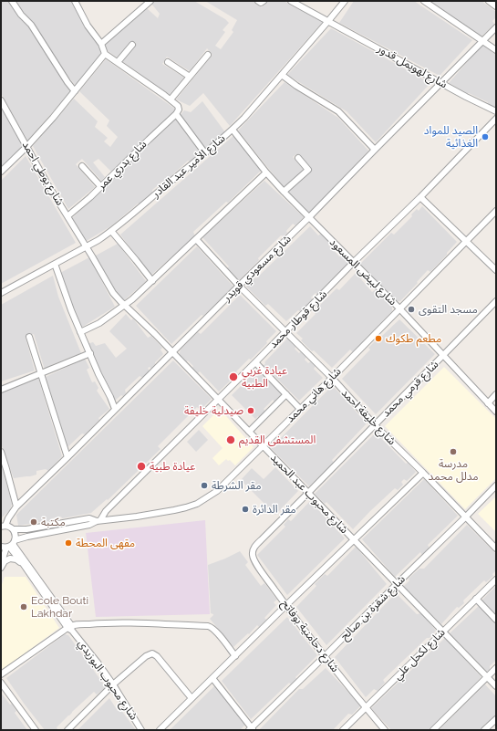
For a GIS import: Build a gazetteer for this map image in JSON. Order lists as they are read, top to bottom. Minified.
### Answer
{"streets":{"street":["شارع لهويمل قدور","شارع بدري عمر","شارع الأمير عبد القادر","شارع بوطي احمد","شارع مسعودي قويدر","شارع لبيض المسعود","شارع قوطار محمد","شارع قرمي محمد","شارع هاني محمد","شارع خليفة احمد","شارع محبوب عبد الحميد","شارع شقرة بن صالح","شارع دحامنية بوفاتح","شارع لكحل علي","شارع محبوب البوزيدي"]},"crossings":[["شارع لهويمل قدور","شارع الأمير عبد القادر"],["شارع لهويمل قدور","شارع مسعودي قويدر"],["شارع بدري عمر","شارع بوطي احمد"],["شارع الأمير عبد القادر","شارع بوطي احمد"],["شارع الأمير عبد القادر","شارع لبيض المسعود"],["شارع الأمير عبد القادر","شارع محبوب عبد الحميد"],["شارع بوطي احمد","شارع محبوب عبد الحميد"],["شارع مسعودي قويدر","شارع لبيض المسعود"],["شارع مسعودي قويدر","شارع خليفة احمد"],["شارع مسعودي قويدر","شارع محبوب عبد الحميد"],["شارع لبيض المسعود","شارع قوطار محمد"],["شارع لبيض المسعود","شارع قرمي محمد"],["شارع لبيض المسعود","شارع هاني محمد"],["شارع قوطار محمد","شارع هاني محمد"],["شارع قوطار محمد","شارع خليفة احمد"],["شارع قوطار محمد","شارع محبوب عبد الحميد"],["شارع قرمي محمد","شارع خليفة احمد"],["شارع قرمي محمد","شارع محبوب عبد الحميد"],["شارع قرمي محمد","شارع دحامنية بوفاتح"],["شارع هاني محمد","شارع خليفة احمد"],["شارع هاني محمد","شارع محبوب عبد الحميد"],["شارع خليفة احمد","شارع شقرة بن صالح"],["شارع محبوب عبد الحميد","شارع شقرة بن صالح"],["شارع محبوب عبد الحميد","شارع لكحل علي"],["شارع شقرة بن صالح","شارع دحامنية بوفاتح"],["شارع دحامنية بوفاتح","شارع لكحل علي"]],"places":["الصيد للمواد الغذائية","مسجد التقوى","مطعم طكوك","عيادة غربي الطبية","صيدلية خليفة","المستشفى القديم","مدرسة مدلل محمد","عيادة طبية","مقر الشرطة","مقر الدائرة","مكتبة","مقهى المحطة","Ecole Bouti Lakhdar"]}
